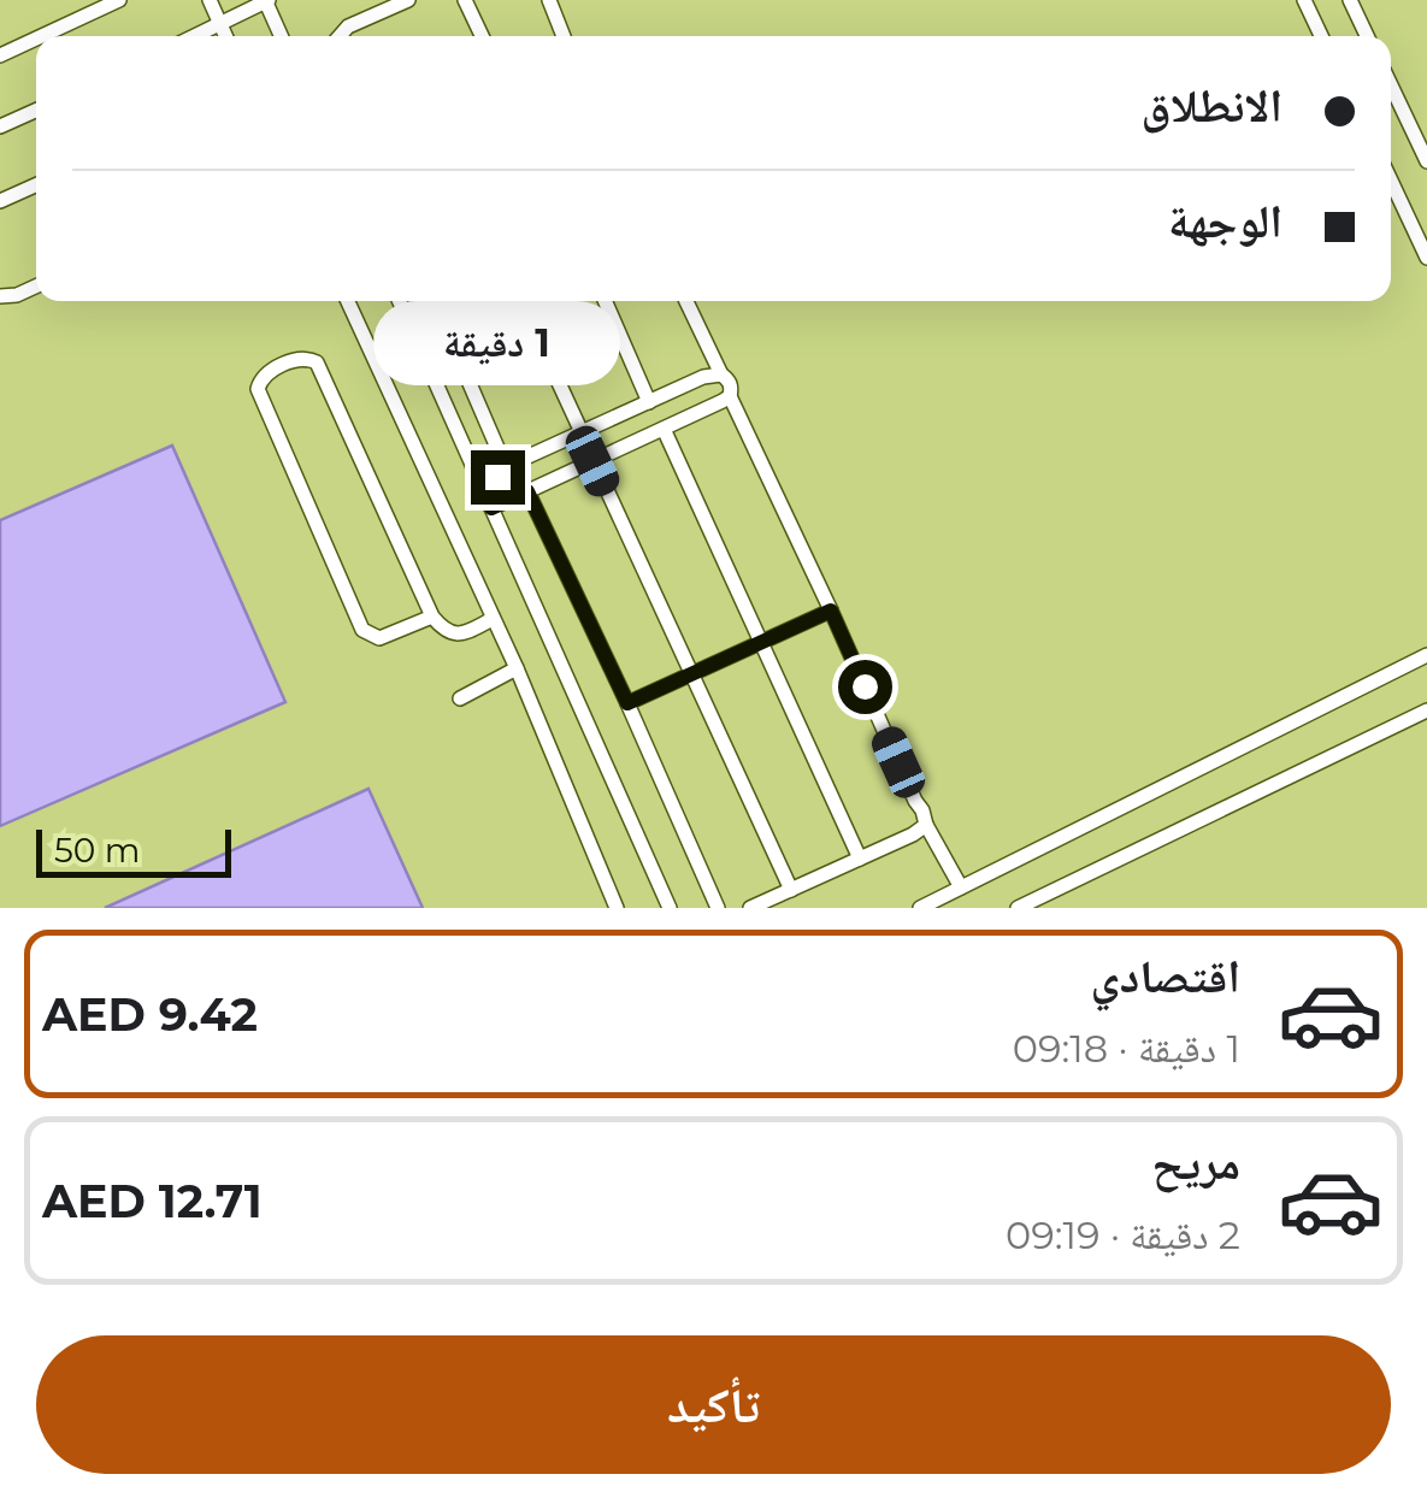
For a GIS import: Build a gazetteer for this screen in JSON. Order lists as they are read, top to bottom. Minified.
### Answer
{"scale_bar":"50 m","page":{"banner":["الانطلاق","الوجهة"],"bubble":"1 دقيقة","scale":"50 m","list":[{"name":"اقتصادي","note":"1 دقيقة · 09:18","value":"AED 9.42"},{"name":"مريح","note":"2 دقيقة · 09:19","value":"AED 12.71"}],"buttons":"تأكيد"}}
